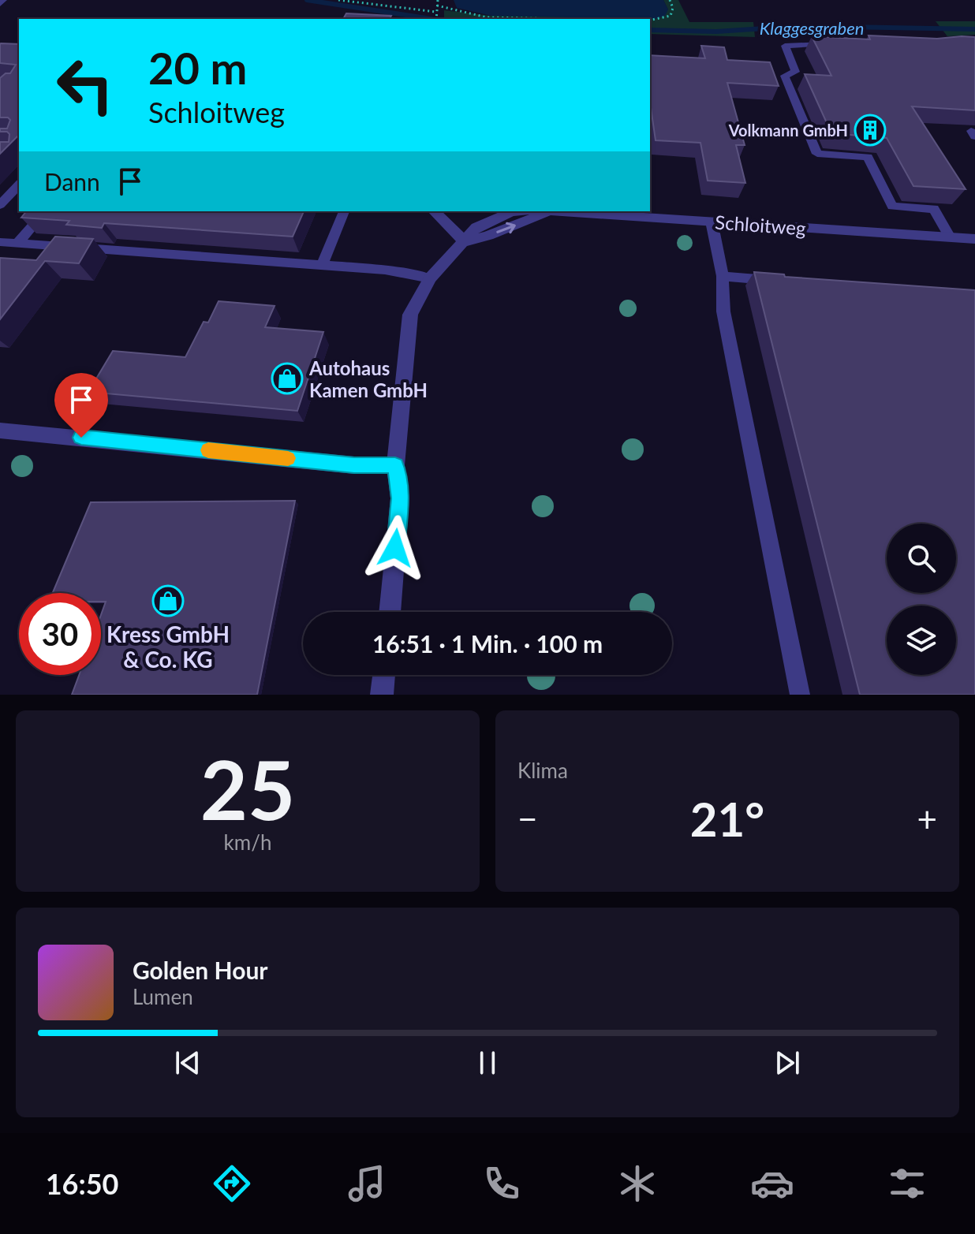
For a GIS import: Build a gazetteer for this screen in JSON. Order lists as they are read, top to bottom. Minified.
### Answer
{"streets":{"street":["Schloitweg"]},"water":["Klaggesgraben"],"places":{"building":["Volkmann GmbH"],"shop":["Autohaus Kamen GmbH","Kress GmbH & Co. KG"]},"page":{"turn":["20 m","Schloitweg"],"then":"Dann","limit":"30","trip":"16:51 · 1 Min. · 100 m","tile":[["25","km/h"],"Klima"],"heat":["−","21°","+"],"song":["Golden Hour","Lumen"],"tabs":"16:50"}}
